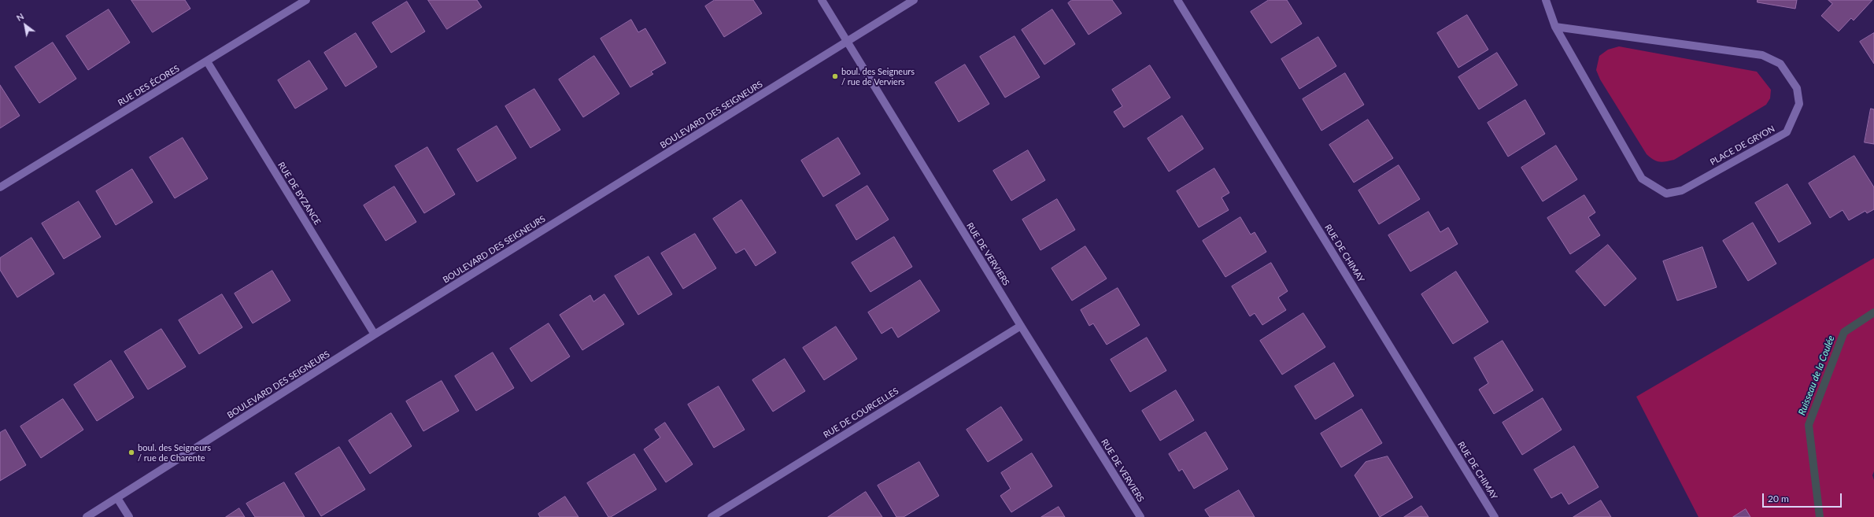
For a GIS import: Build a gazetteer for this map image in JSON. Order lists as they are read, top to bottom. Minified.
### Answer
{"streets":{"street":["RUE DES ÉCORES","BOULEVARD DES SEIGNEURS","PLACE DE GRYON","RUE DE BYZANCE","RUE DE CHIMAY","RUE DE VERVIERS","RUE DE COURCELLES"]},"crossings":[["RUE DES ÉCORES","RUE DE BYZANCE"],["BOULEVARD DES SEIGNEURS","RUE DE BYZANCE"],["BOULEVARD DES SEIGNEURS","RUE DE VERVIERS"],["RUE DE VERVIERS","RUE DE COURCELLES"]],"water":["Ruisseau de la Coulée"],"places":["boul. des Seigneurs / rue de Verviers","boul. des Seigneurs / rue de Charente"],"scale_bar":"20 m","north":"top left"}
